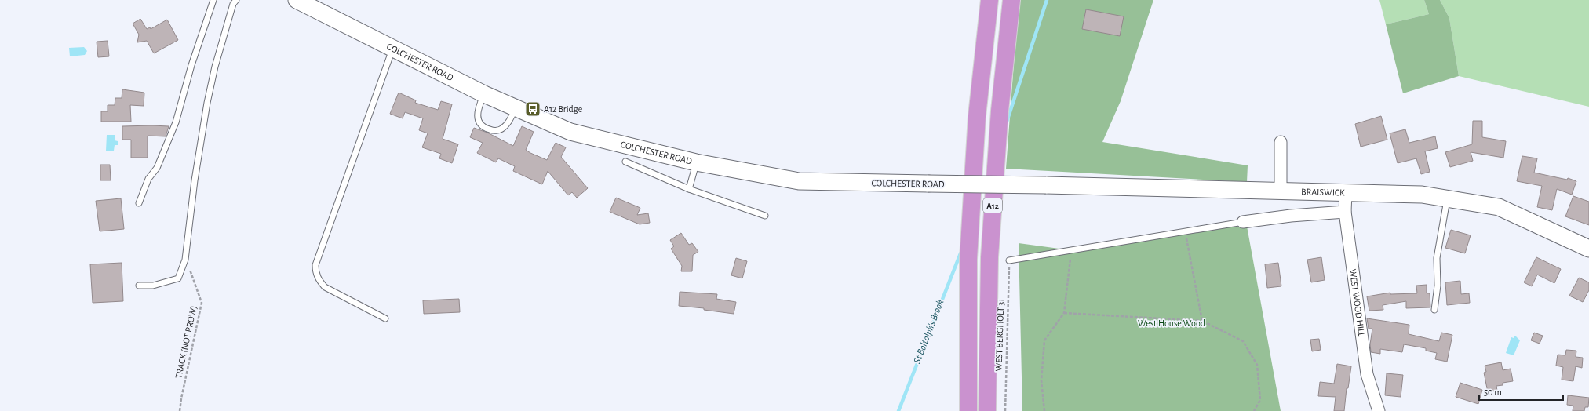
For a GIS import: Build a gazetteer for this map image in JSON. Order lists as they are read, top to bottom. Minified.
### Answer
{"streets":{"highway":["A12"],"main road":["COLCHESTER ROAD","BRAISWICK"],"street":["WEST WOOD HILL"],"path":["WEST BERGHOLT 31","TRACK (NOT PROW)"]},"crossings":[["COLCHESTER ROAD","BRAISWICK"],["BRAISWICK","WEST WOOD HILL"]],"water":["St Boltolph's Brook"],"parks":["West House Wood"],"places":{"bus stop":["A12 Bridge"]},"scale_bar":"50 m"}
